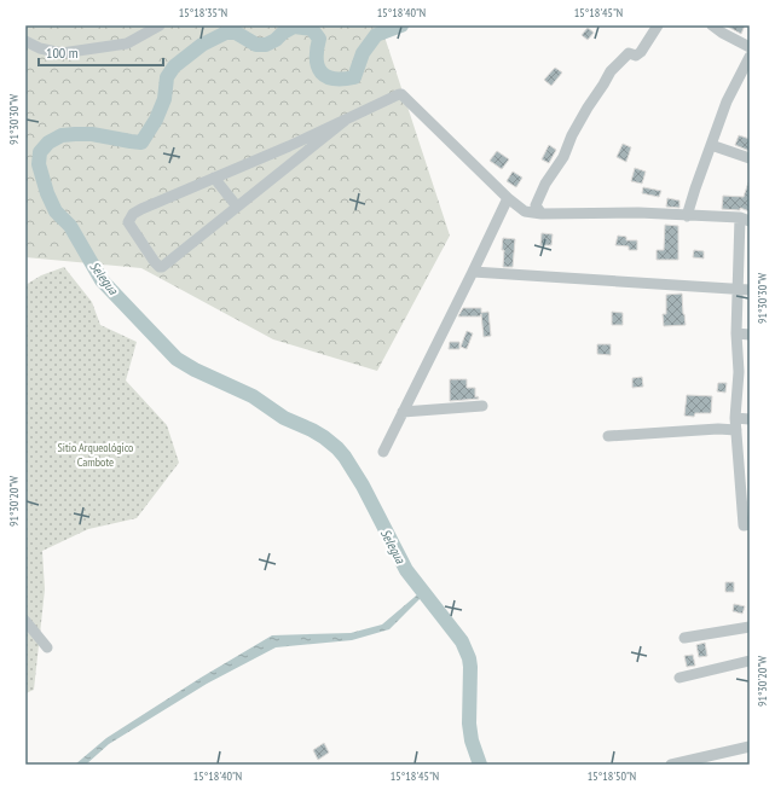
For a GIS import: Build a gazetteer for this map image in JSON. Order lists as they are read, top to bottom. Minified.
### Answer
{"water":["Selegua"],"parks":["Sitio Arqueológico Cambote"],"scale_bar":"100 m","coordinates":["15°18'35\"N","15°18'40\"N","15°18'45\"N","91°30'30\"W","91°30'20\"W","15°18'50\"N"]}
